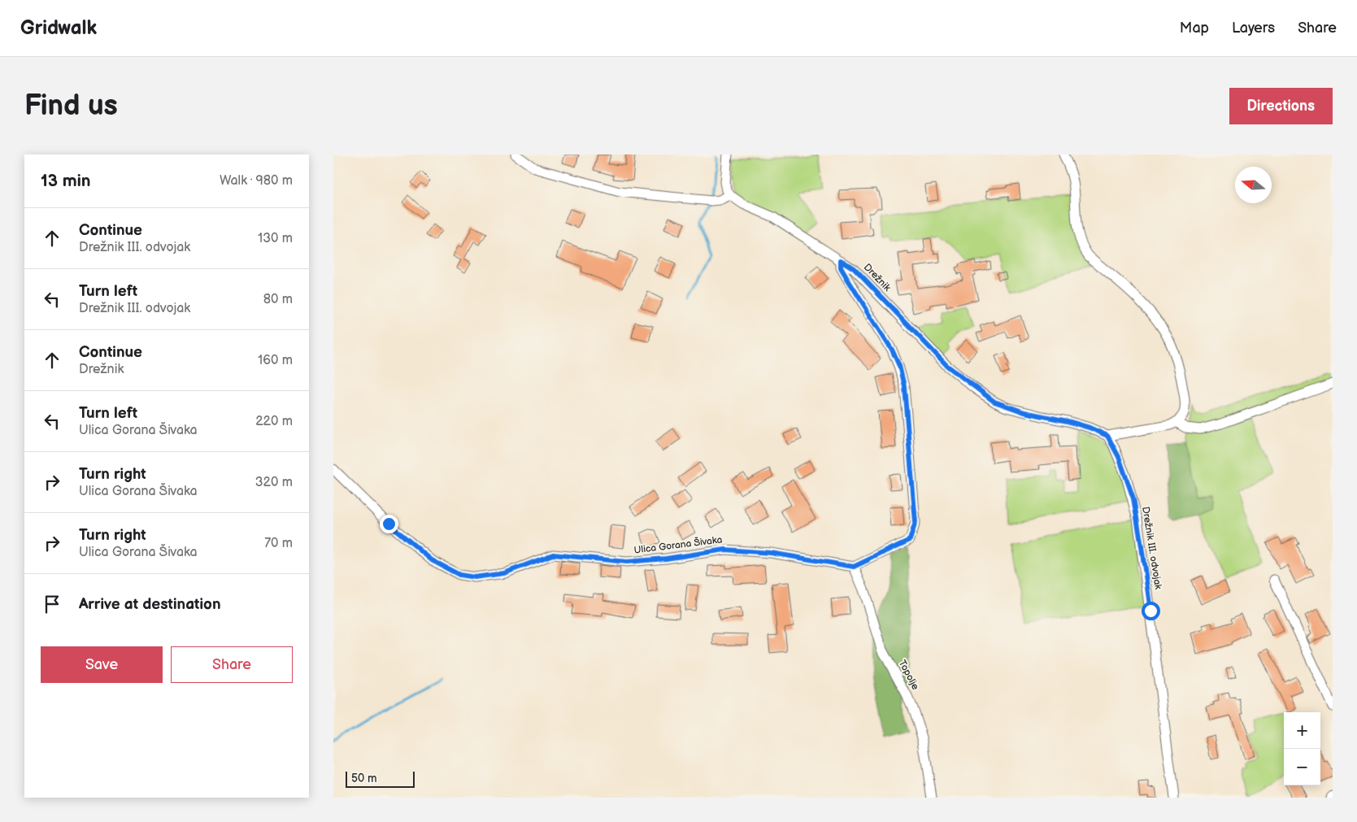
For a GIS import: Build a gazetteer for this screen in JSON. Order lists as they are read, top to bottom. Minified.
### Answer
{"streets":{"street":["Drežnik","Ulica Gorana Šivaka","Drežnik III. odvojak","Topolje"]},"crossings":[["Drežnik","Drežnik III. odvojak"],["Ulica Gorana Šivaka","Topolje"]],"scale_bar":"50 m","north":"left","page":{"header":"Gridwalk","nav":["Map","Layers","Share"],"buttons":["Directions",["Save","Share"]],"title":"Find us","heading":["13 min","Walk · 980 m"],"list":[["Continue","Drežnik III. odvojak","130 m"],["Turn left","Drežnik III. odvojak","80 m"],["Continue","Drežnik","160 m"],["Turn left","Ulica Gorana Šivaka","220 m"],["Turn right","Ulica Gorana Šivaka","320 m"],["Turn right","Ulica Gorana Šivaka","70 m"],"Arrive at destination"],"map_buttons":["+","−"],"scale":"50 m"}}
